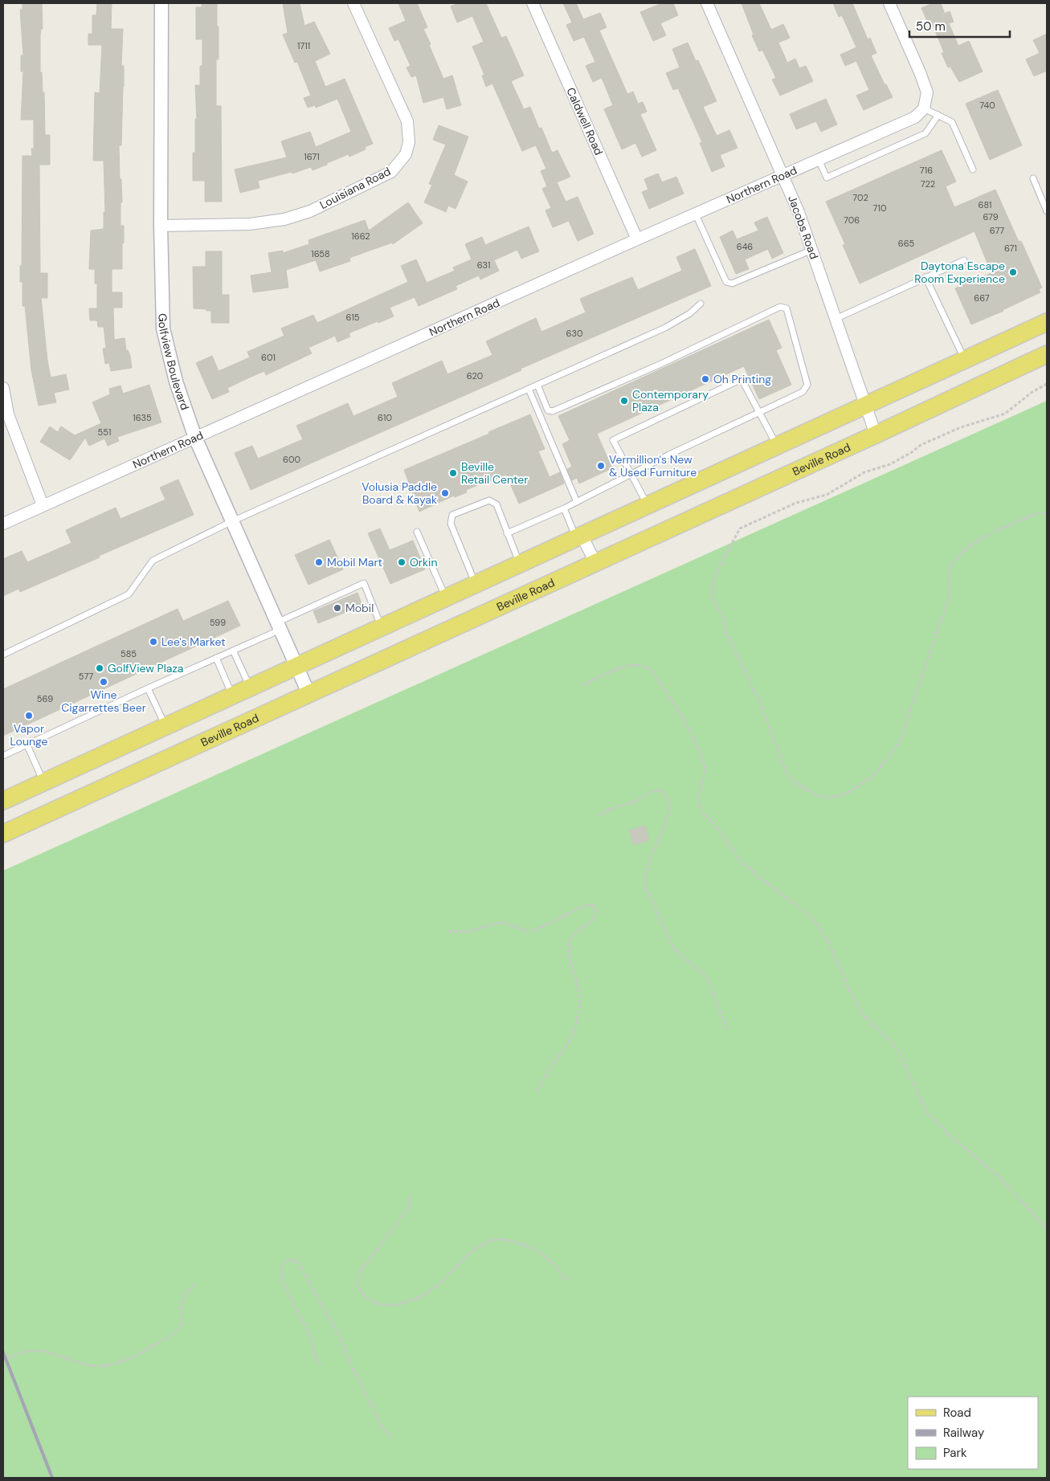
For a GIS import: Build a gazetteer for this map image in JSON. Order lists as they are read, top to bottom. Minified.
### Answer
{"streets":{"main road":["Beville Road"],"street":["Caldwell Road","Northern Road","Louisiana Road","Jacobs Road","Golfview Boulevard"]},"crossings":[["Caldwell Road","Northern Road"],["Northern Road","Jacobs Road"],["Northern Road","Golfview Boulevard"],["Louisiana Road","Golfview Boulevard"],["Jacobs Road","Beville Road"],["Golfview Boulevard","Beville Road"]],"places":["Daytona Escape Room Experience","Oh Printing","Contemporary Plaza","Vermillion's New & Used Furniture","Beville Retail Center","Volusia Paddle Board & Kayak","Mobil Mart","Orkin","Mobil","Lee's Market","GolfView Plaza","Wine Cigarrettes Beer","Vapor Lounge"],"house_numbers":["1711","740","1671","716","722","702","681","710","679","706","677","1662","665","646","671","1658","631","667","615","630","601","620","1635","610","551","600","599","585","577","569"],"legend":["Road","Railway","Park"],"scale_bar":"50 m"}
